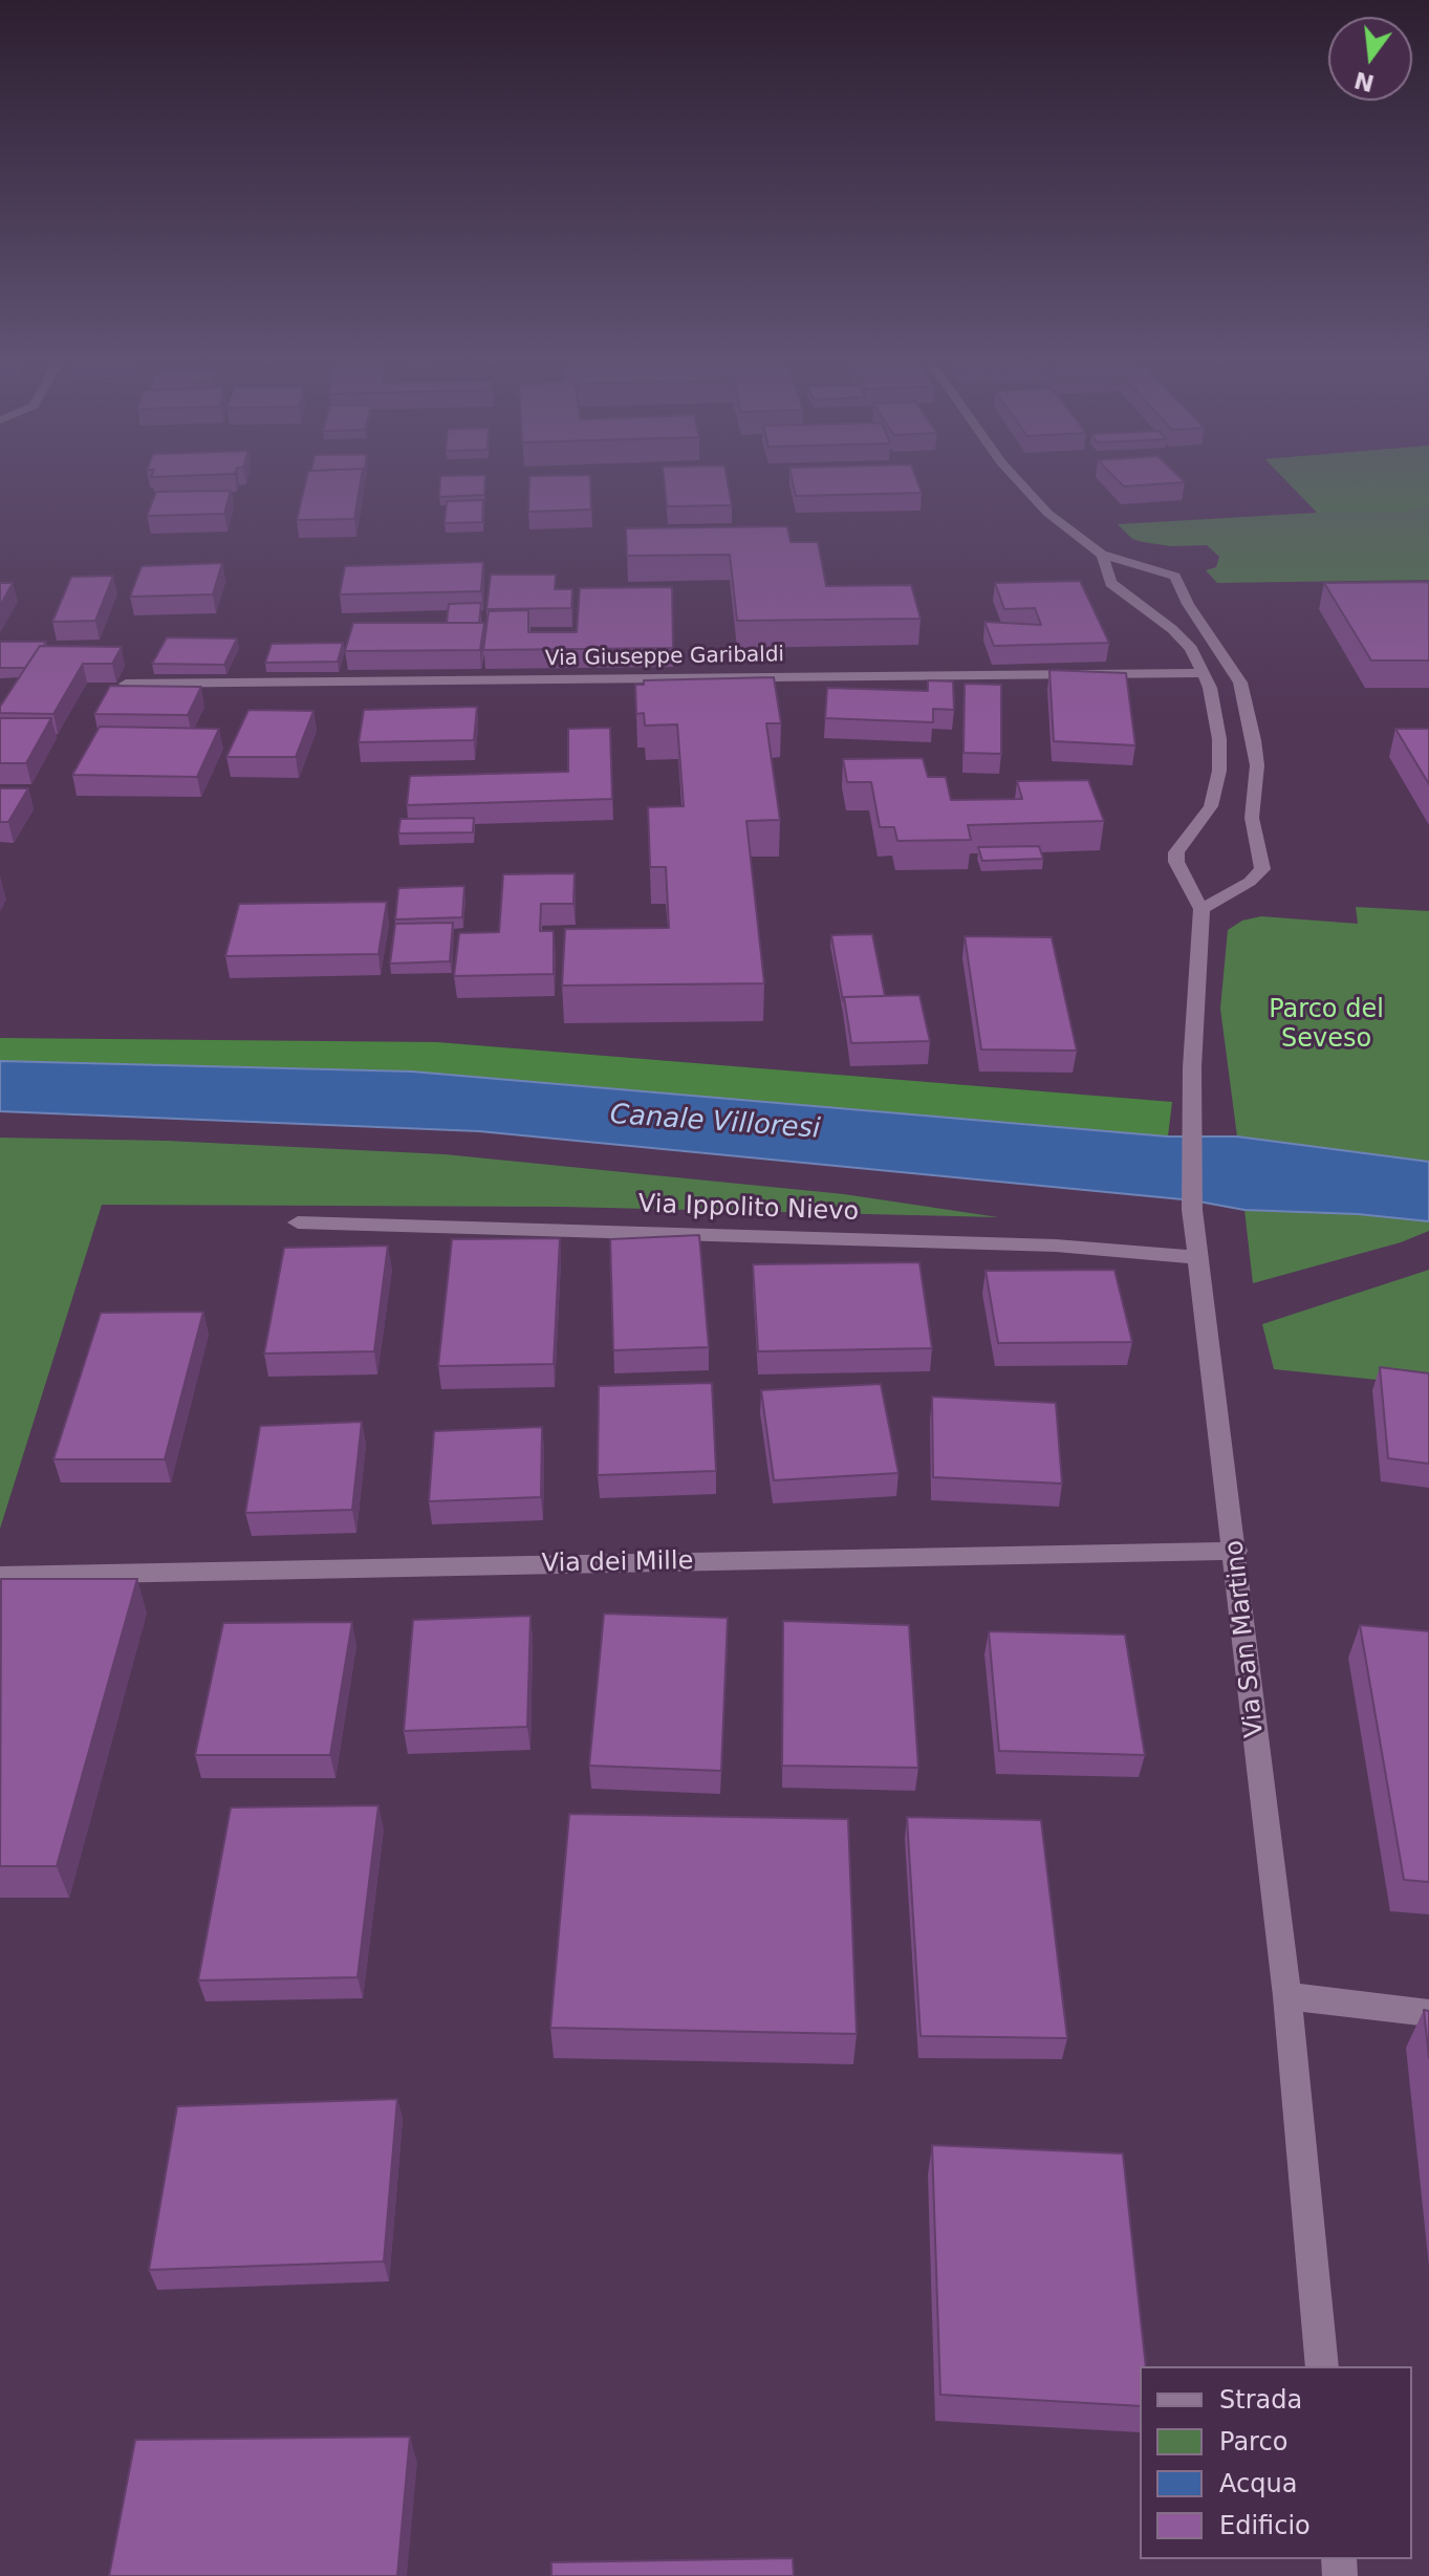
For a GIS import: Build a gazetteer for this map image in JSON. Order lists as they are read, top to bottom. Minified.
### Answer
{"streets":{"street":["Via Giuseppe Garibaldi","Via Ippolito Nievo","Via dei Mille","Via San Martino"]},"crossings":[["Via Ippolito Nievo","Via San Martino"],["Via dei Mille","Via San Martino"]],"water":["Canale Villoresi"],"parks":["Parco del Seveso"],"legend":["Strada","Parco","Acqua","Edificio"],"north":"bottom"}
